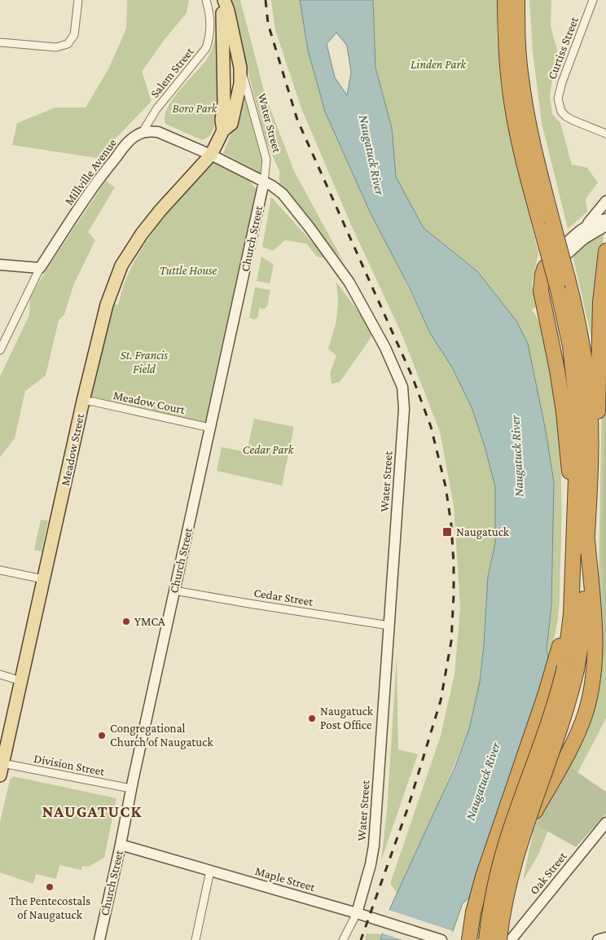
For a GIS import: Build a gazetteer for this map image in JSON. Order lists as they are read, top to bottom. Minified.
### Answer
{"streets":{"main road":["Meadow Street"],"street":["Curtiss Street","Salem Street","Water Street","Millville Avenue","Church Street","Meadow Court","Cedar Street","Division Street","Oak Street","Maple Street"]},"crossings":[["Salem Street","Millville Avenue"],["Water Street","Church Street"],["Water Street","Cedar Street"],["Water Street","Maple Street"],["Church Street","Meadow Court"],["Church Street","Cedar Street"],["Church Street","Division Street"],["Church Street","Maple Street"],["Meadow Court","Meadow Street"],["Meadow Street","Division Street"]],"districts":["NAUGATUCK"],"water":["Naugatuck River"],"parks":["Linden Park","Boro Park","Tuttle House","St. Francis Field","Cedar Park"],"places":{"transit":["Naugatuck"],"other":["YMCA","Naugatuck Post Office","Congregational Church of Naugatuck","The Pentecostals of Naugatuck"]}}
